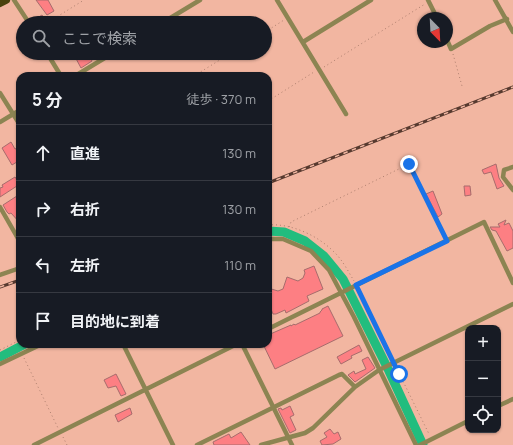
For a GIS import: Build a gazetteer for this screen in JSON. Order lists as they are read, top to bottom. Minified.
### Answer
{"north":"bottom right","page":{"search":"ここで検索","heading":["5 分","徒歩 · 370 m"],"list":[["直進","130 m"],["右折","130 m"],["左折","110 m"],"目的地に到着"],"map_buttons":["+","−"]}}
